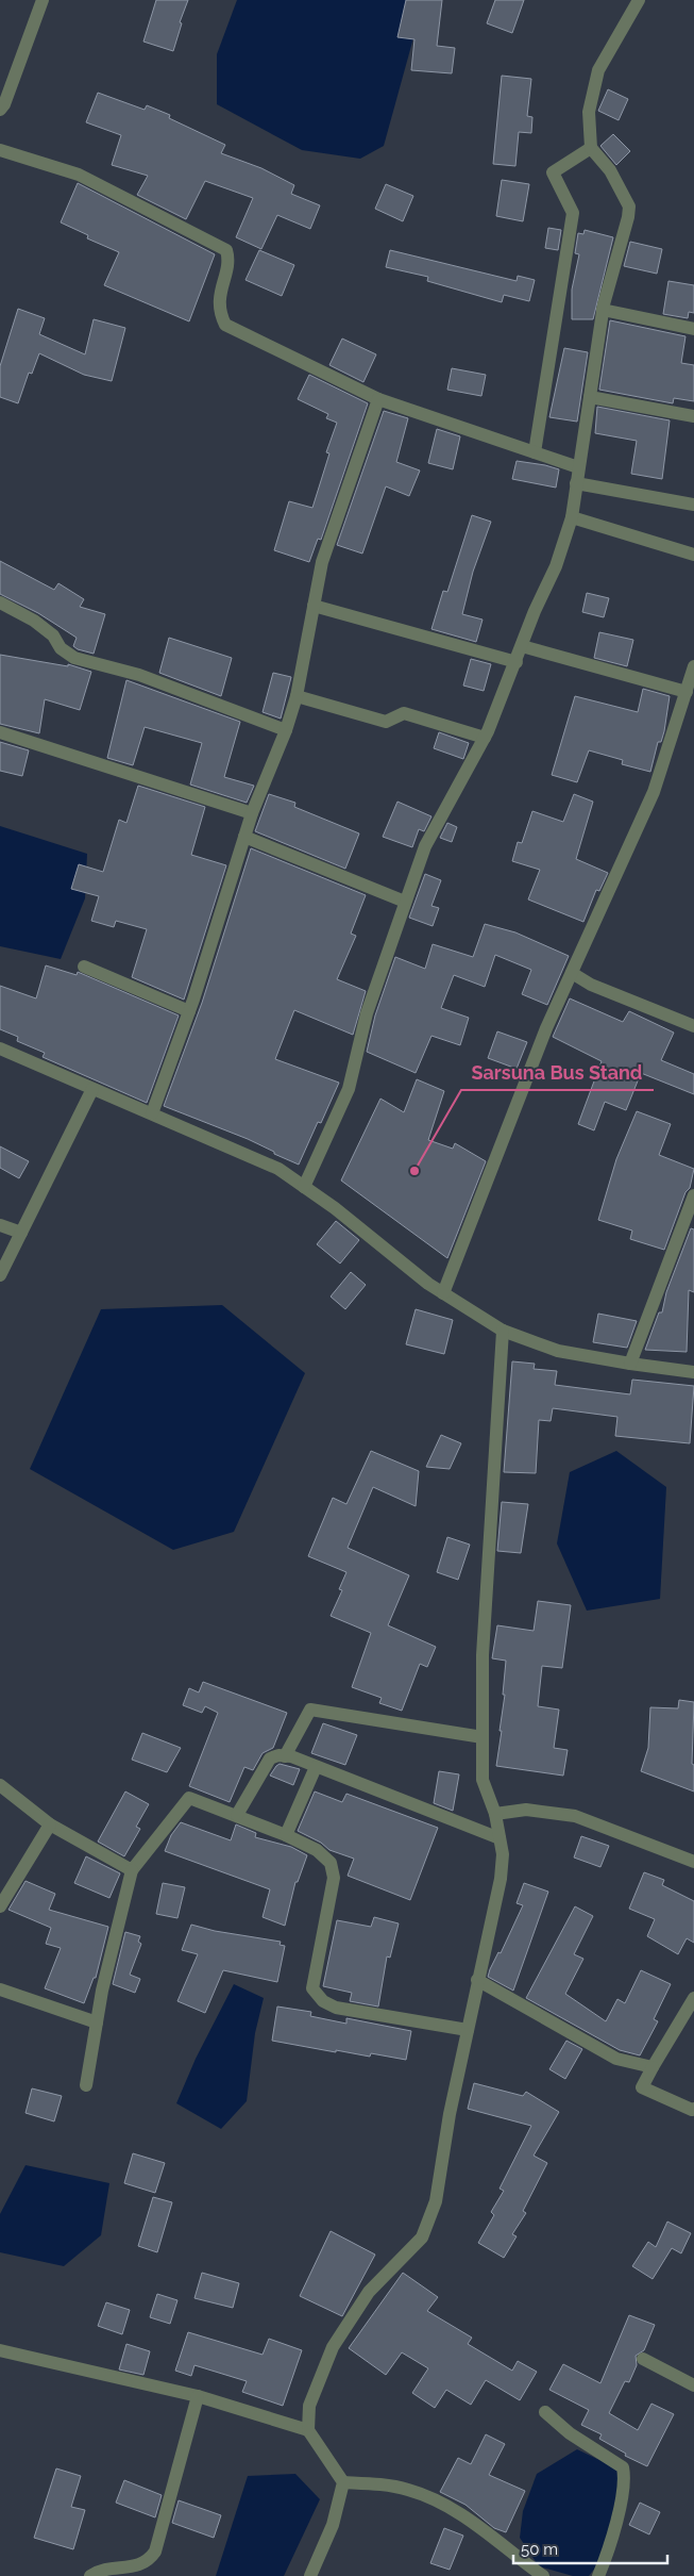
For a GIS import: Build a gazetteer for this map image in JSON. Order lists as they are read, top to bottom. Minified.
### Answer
{"places":["Sarsuna Bus Stand"],"scale_bar":"50 m"}
